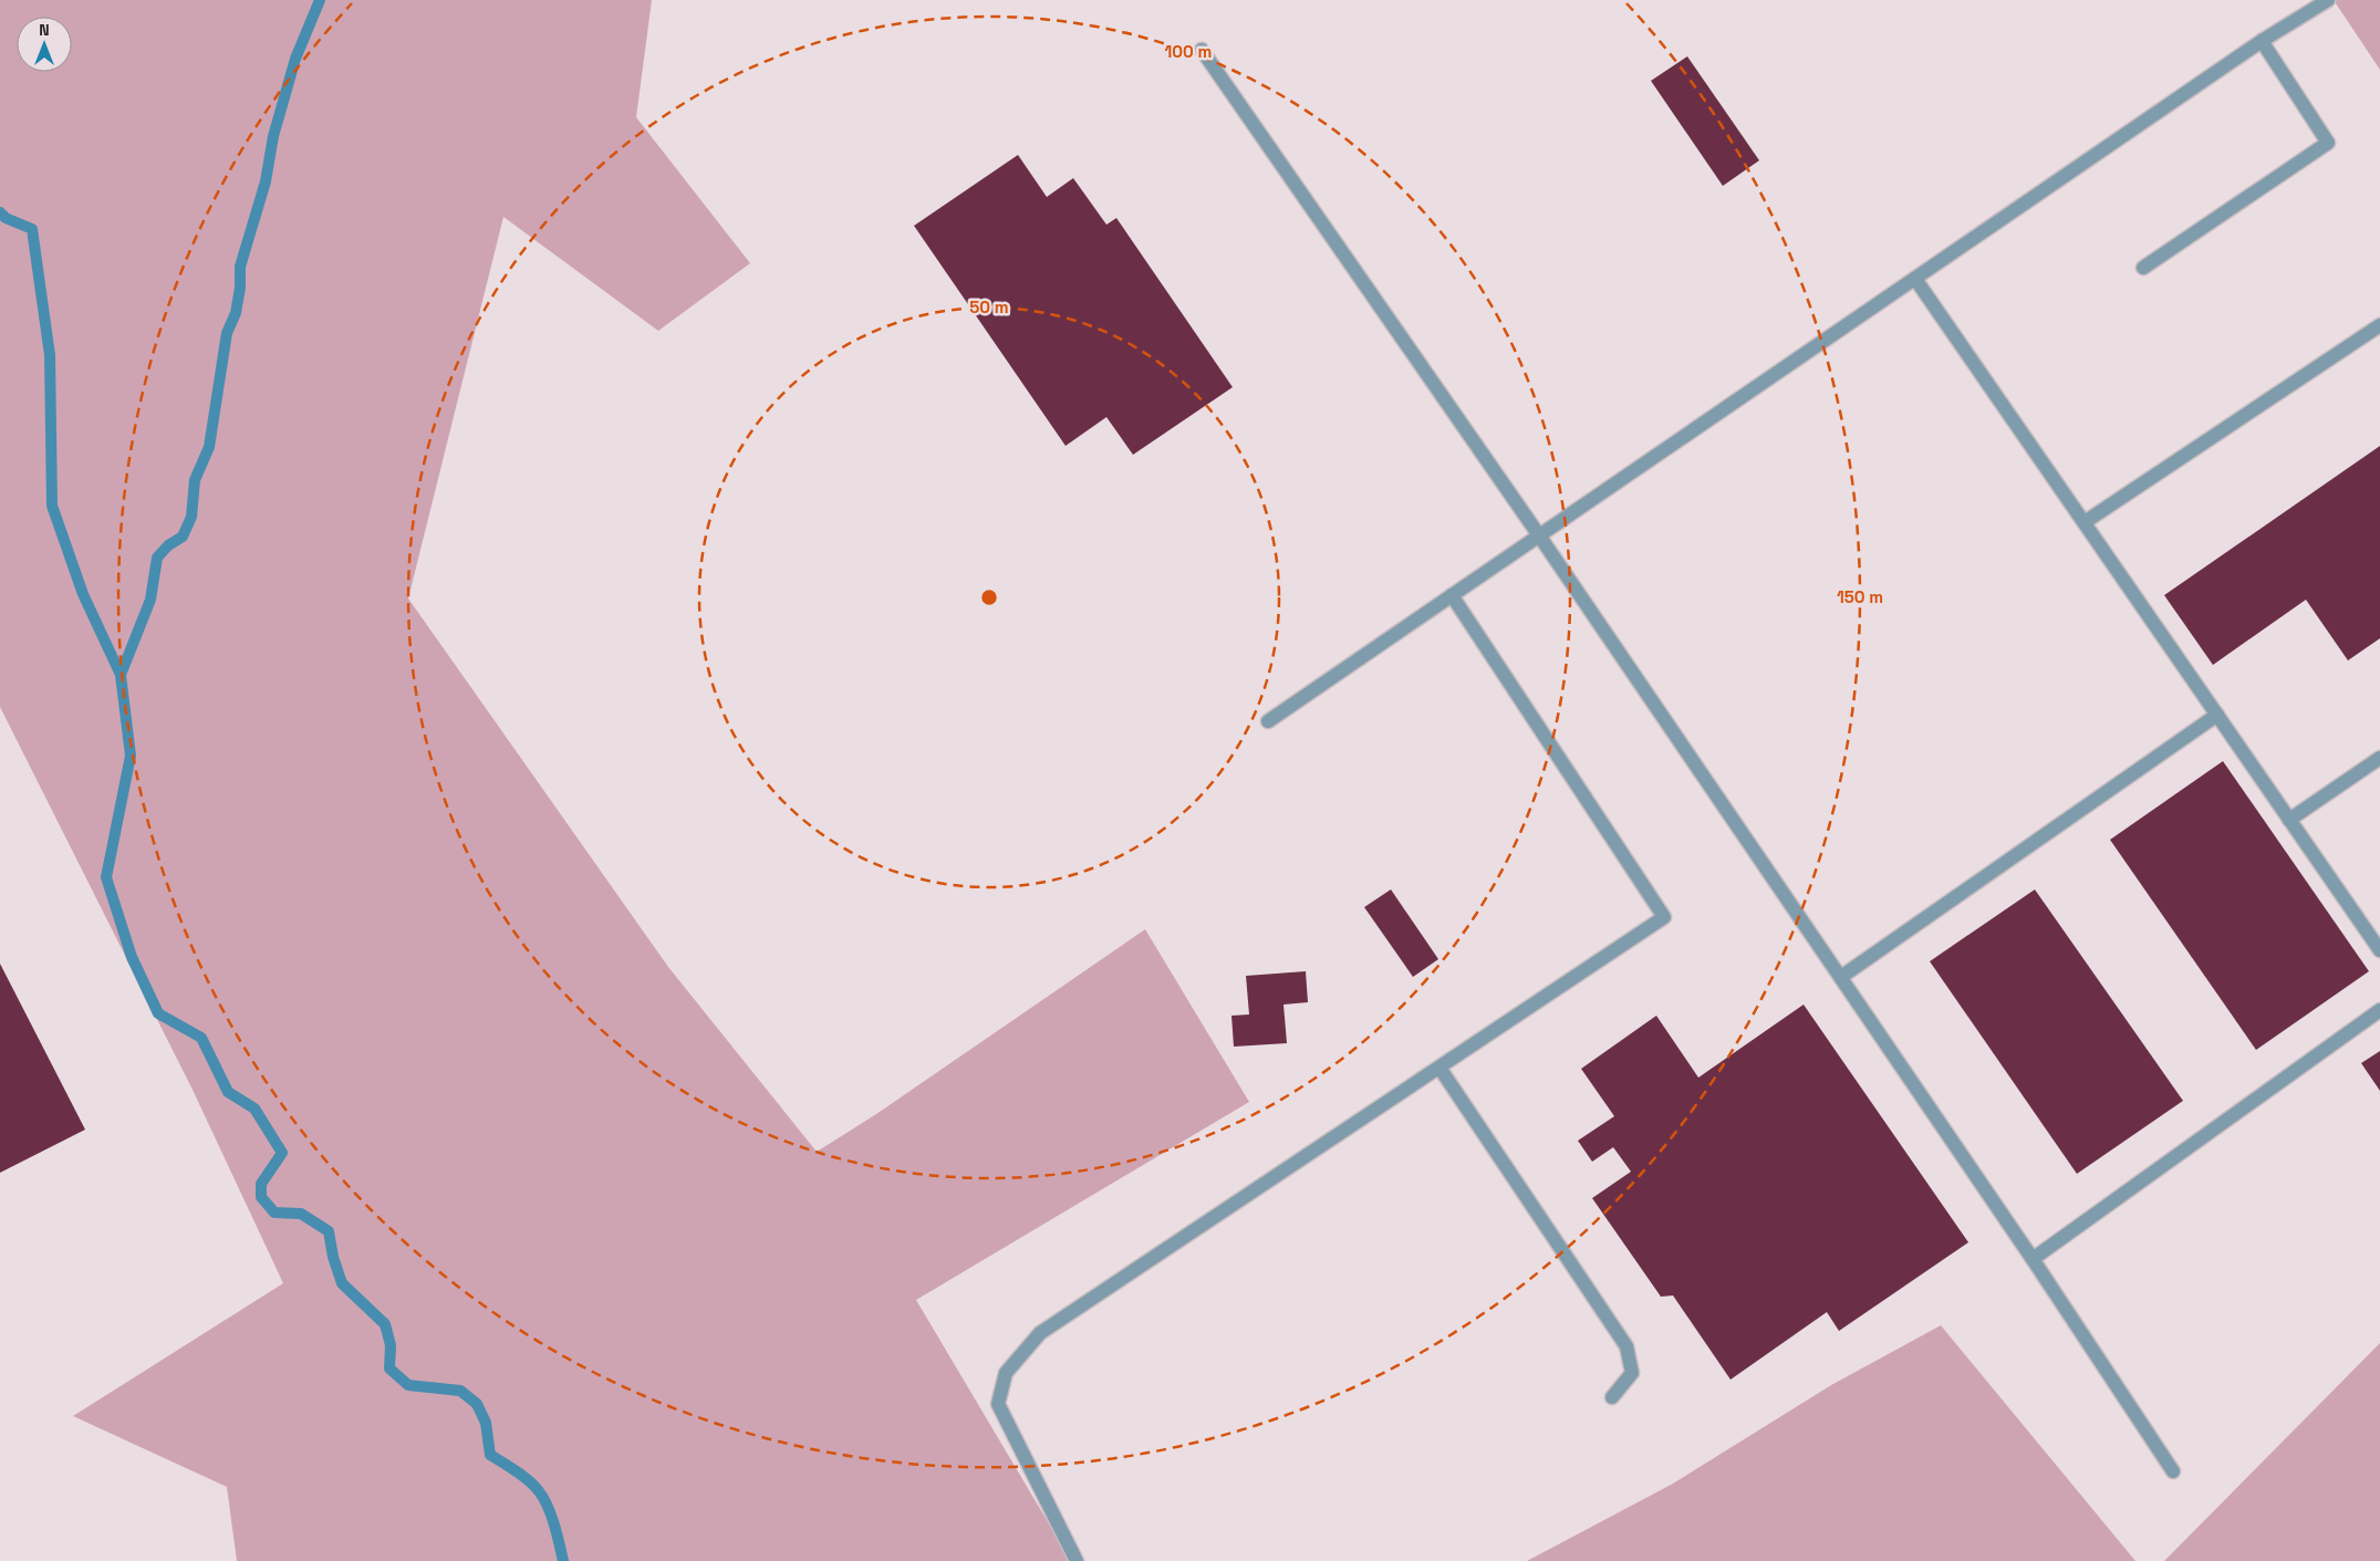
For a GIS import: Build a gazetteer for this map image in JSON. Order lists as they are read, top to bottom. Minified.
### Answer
{"north":"top","rings":["100 m","50 m","150 m"]}
